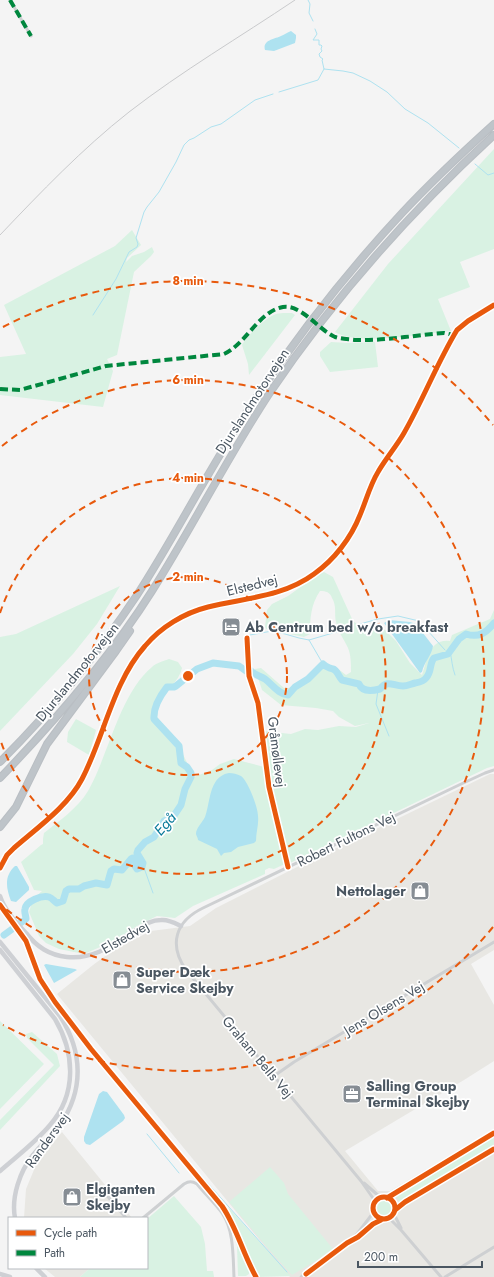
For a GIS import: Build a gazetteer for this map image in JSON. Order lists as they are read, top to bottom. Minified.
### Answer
{"streets":{"highway":["Djurslandmotorvejen"],"street":["Elstedvej","Robert Fultons Vej","Jens Olsens Vej","Graham Bells Vej","Randersvej"],"cycle path":["Gråmøllevej"]},"crossings":[["Elstedvej","Robert Fultons Vej"],["Elstedvej","Graham Bells Vej"],["Robert Fultons Vej","Graham Bells Vej"],["Jens Olsens Vej","Graham Bells Vej"]],"water":["Egå"],"places":{"hotel":["Ab Centrum bed w/o breakfast"],"shop":["Nettolager","Super Dæk Service Skejby","Elgiganten Skejby"],"office":["Salling Group Terminal Skejby"]},"legend":["Cycle path","Path"],"scale_bar":"200 m","rings":["8 min","6 min","4 min","2 min"]}
